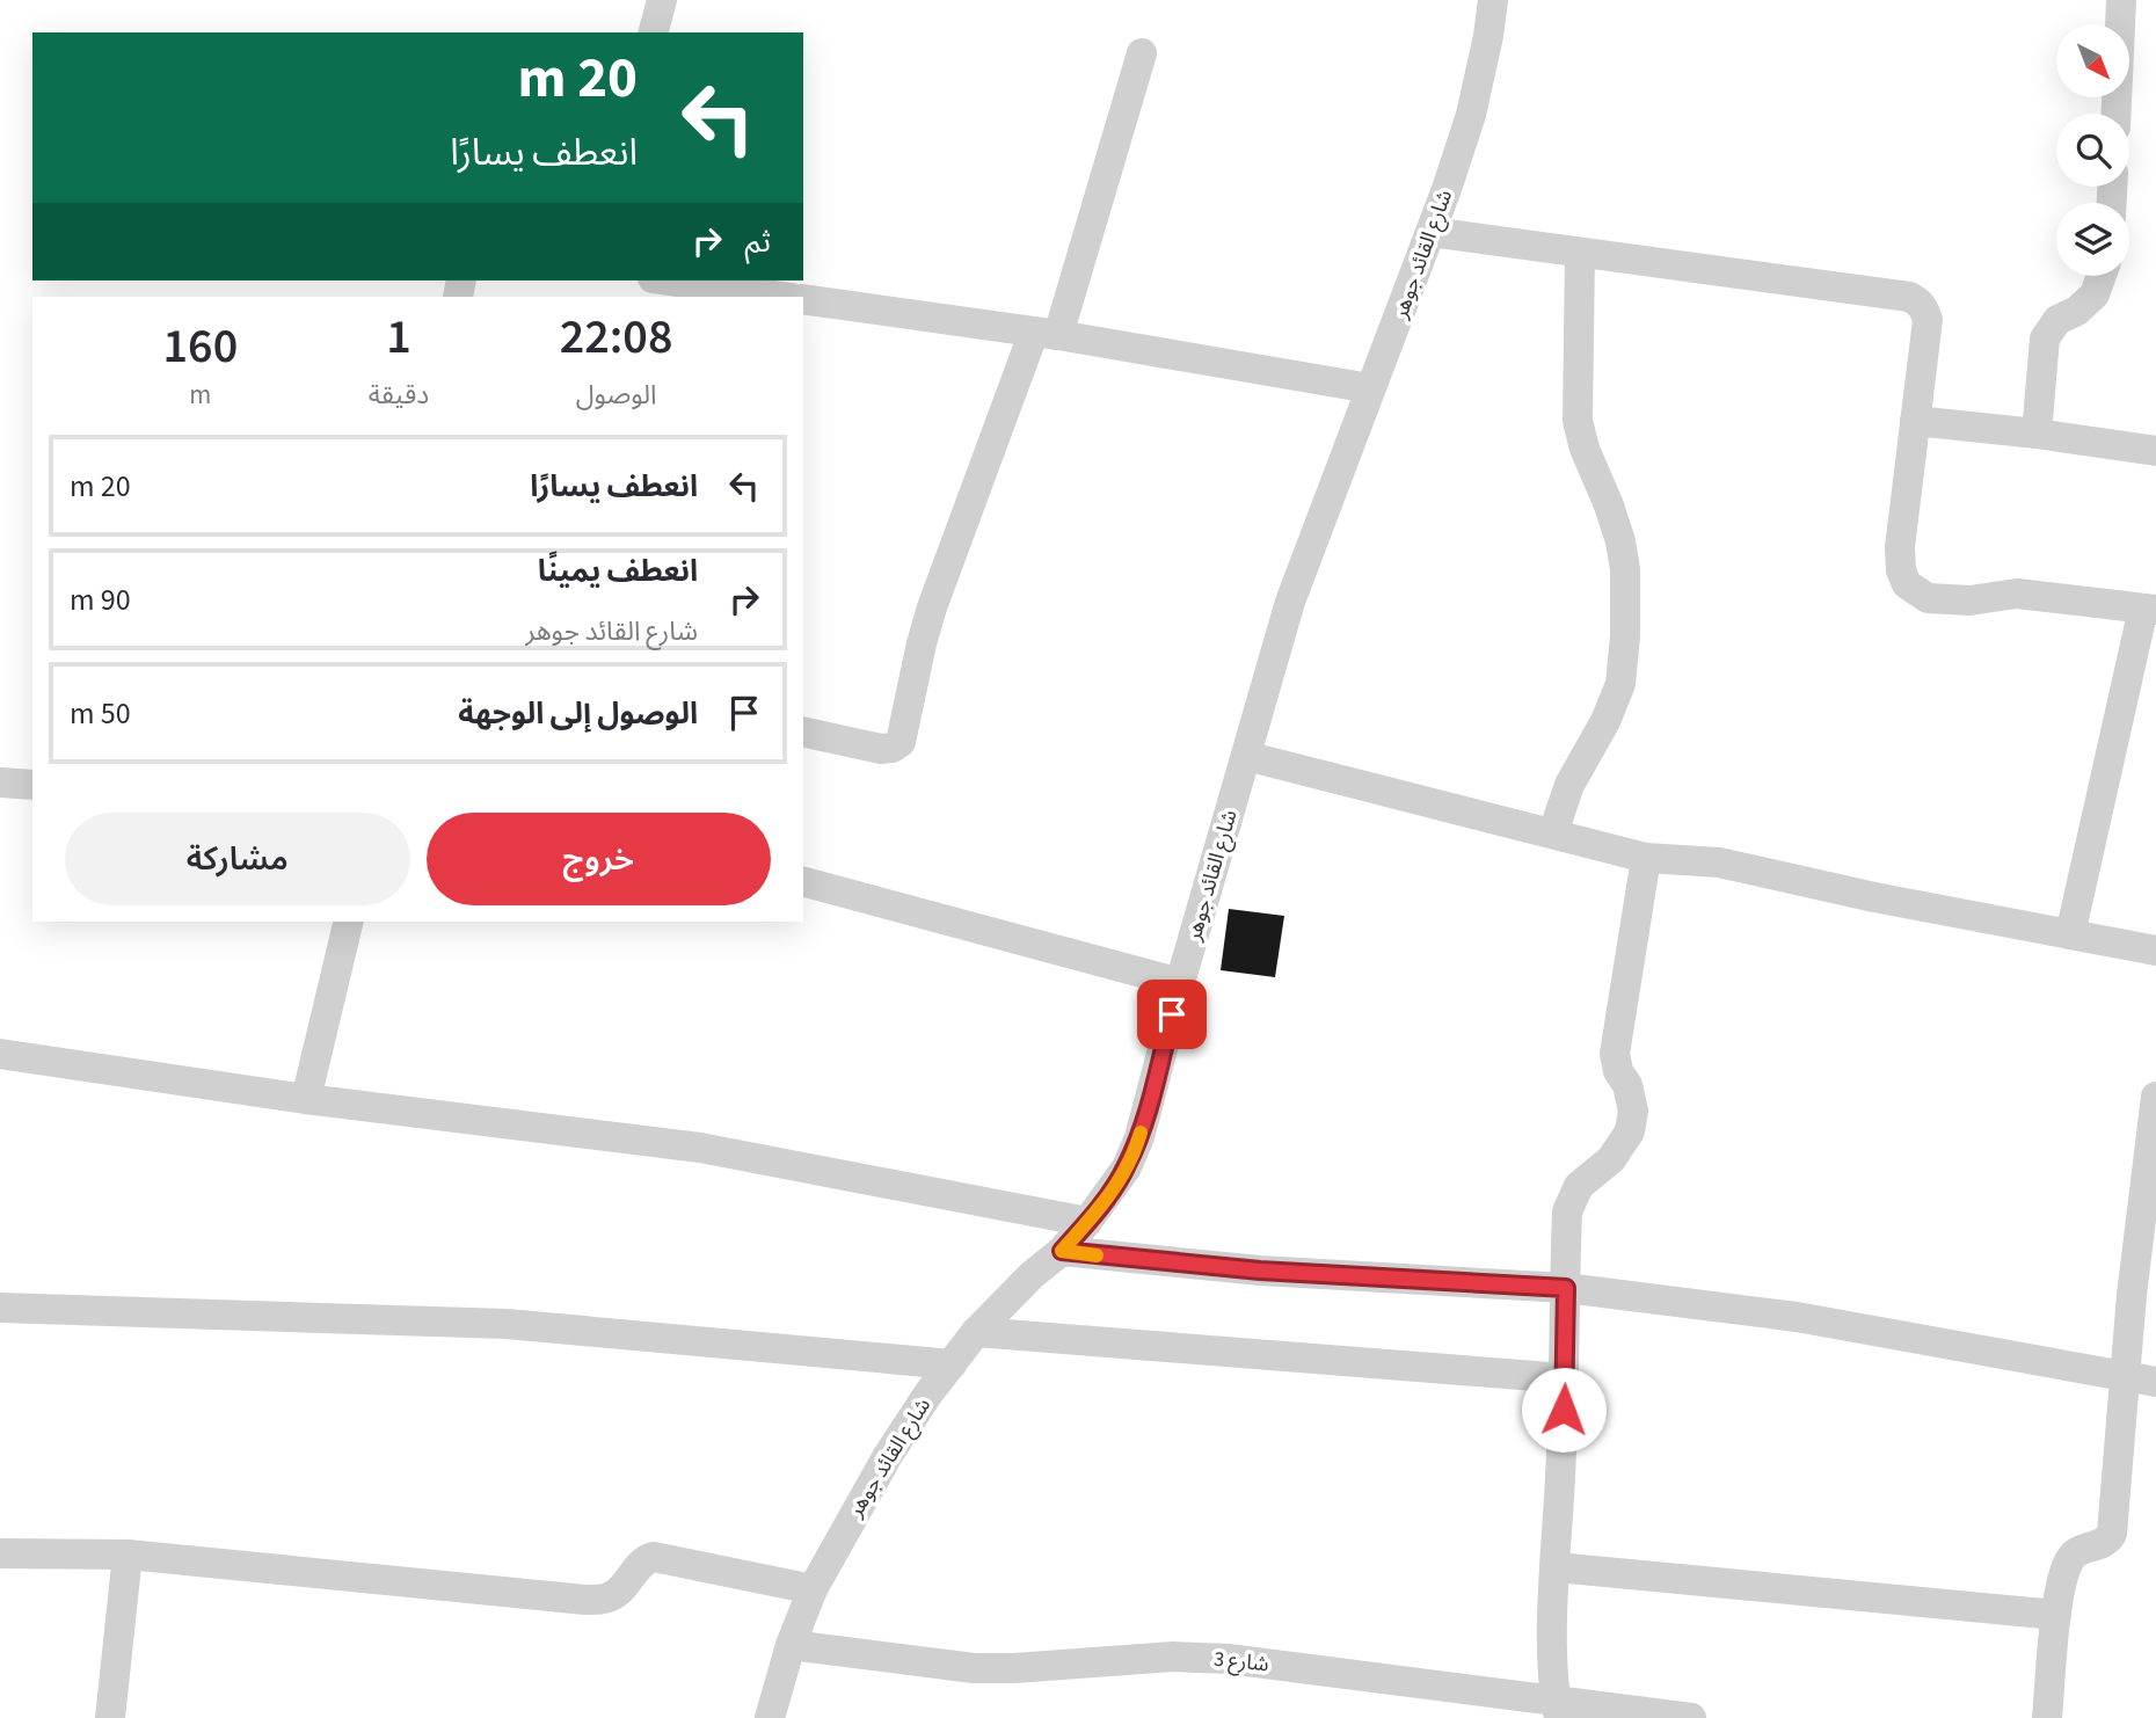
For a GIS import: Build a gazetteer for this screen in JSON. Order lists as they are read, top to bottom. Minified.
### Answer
{"streets":{"street":["شارع القائد جوهر","شارع 3"]},"crossings":[["شارع القائد جوهر","شارع 3"]],"north":"bottom right","page":{"turn":["20 m","انعطف يسارًا"],"then":"ثم","eta":["22:08","الوصول","1","دقيقة","160","m"],"list":[{"name":"انعطف يسارًا","value":"20 m"},{"name":"انعطف يمينًا","note":"شارع القائد جوهر","value":"90 m"},{"name":"الوصول إلى الوجهة","value":"50 m"}],"buttons":["خروج","مشاركة"]}}
